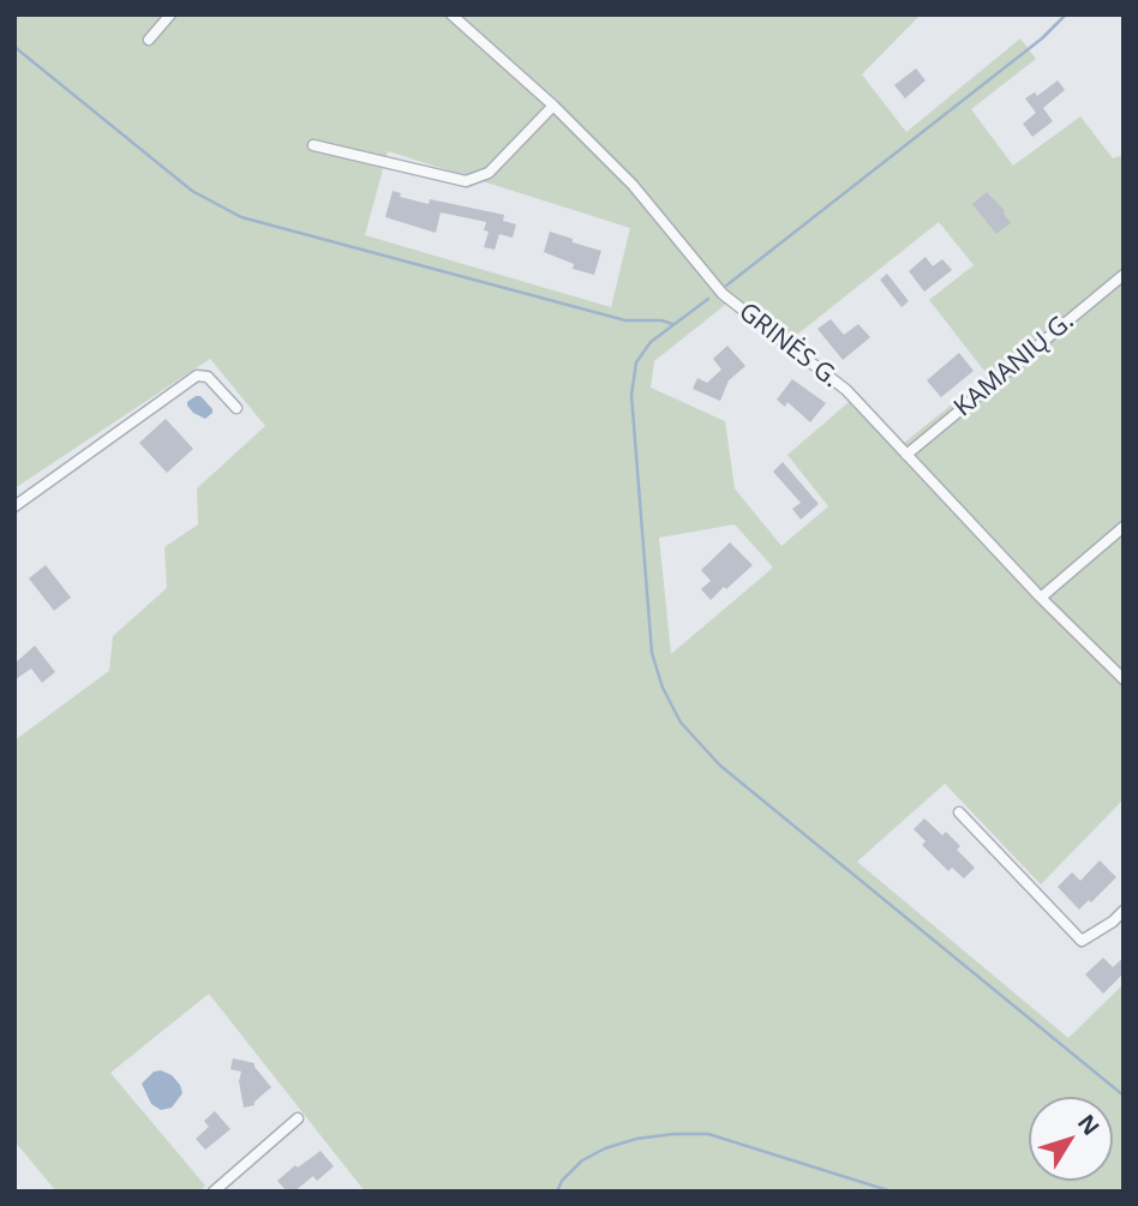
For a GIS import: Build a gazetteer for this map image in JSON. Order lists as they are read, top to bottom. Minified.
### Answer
{"streets":{"street":["GRINĖS G.","KAMANIŲ G."]},"crossings":[["GRINĖS G.","KAMANIŲ G."]],"north":"top right"}
